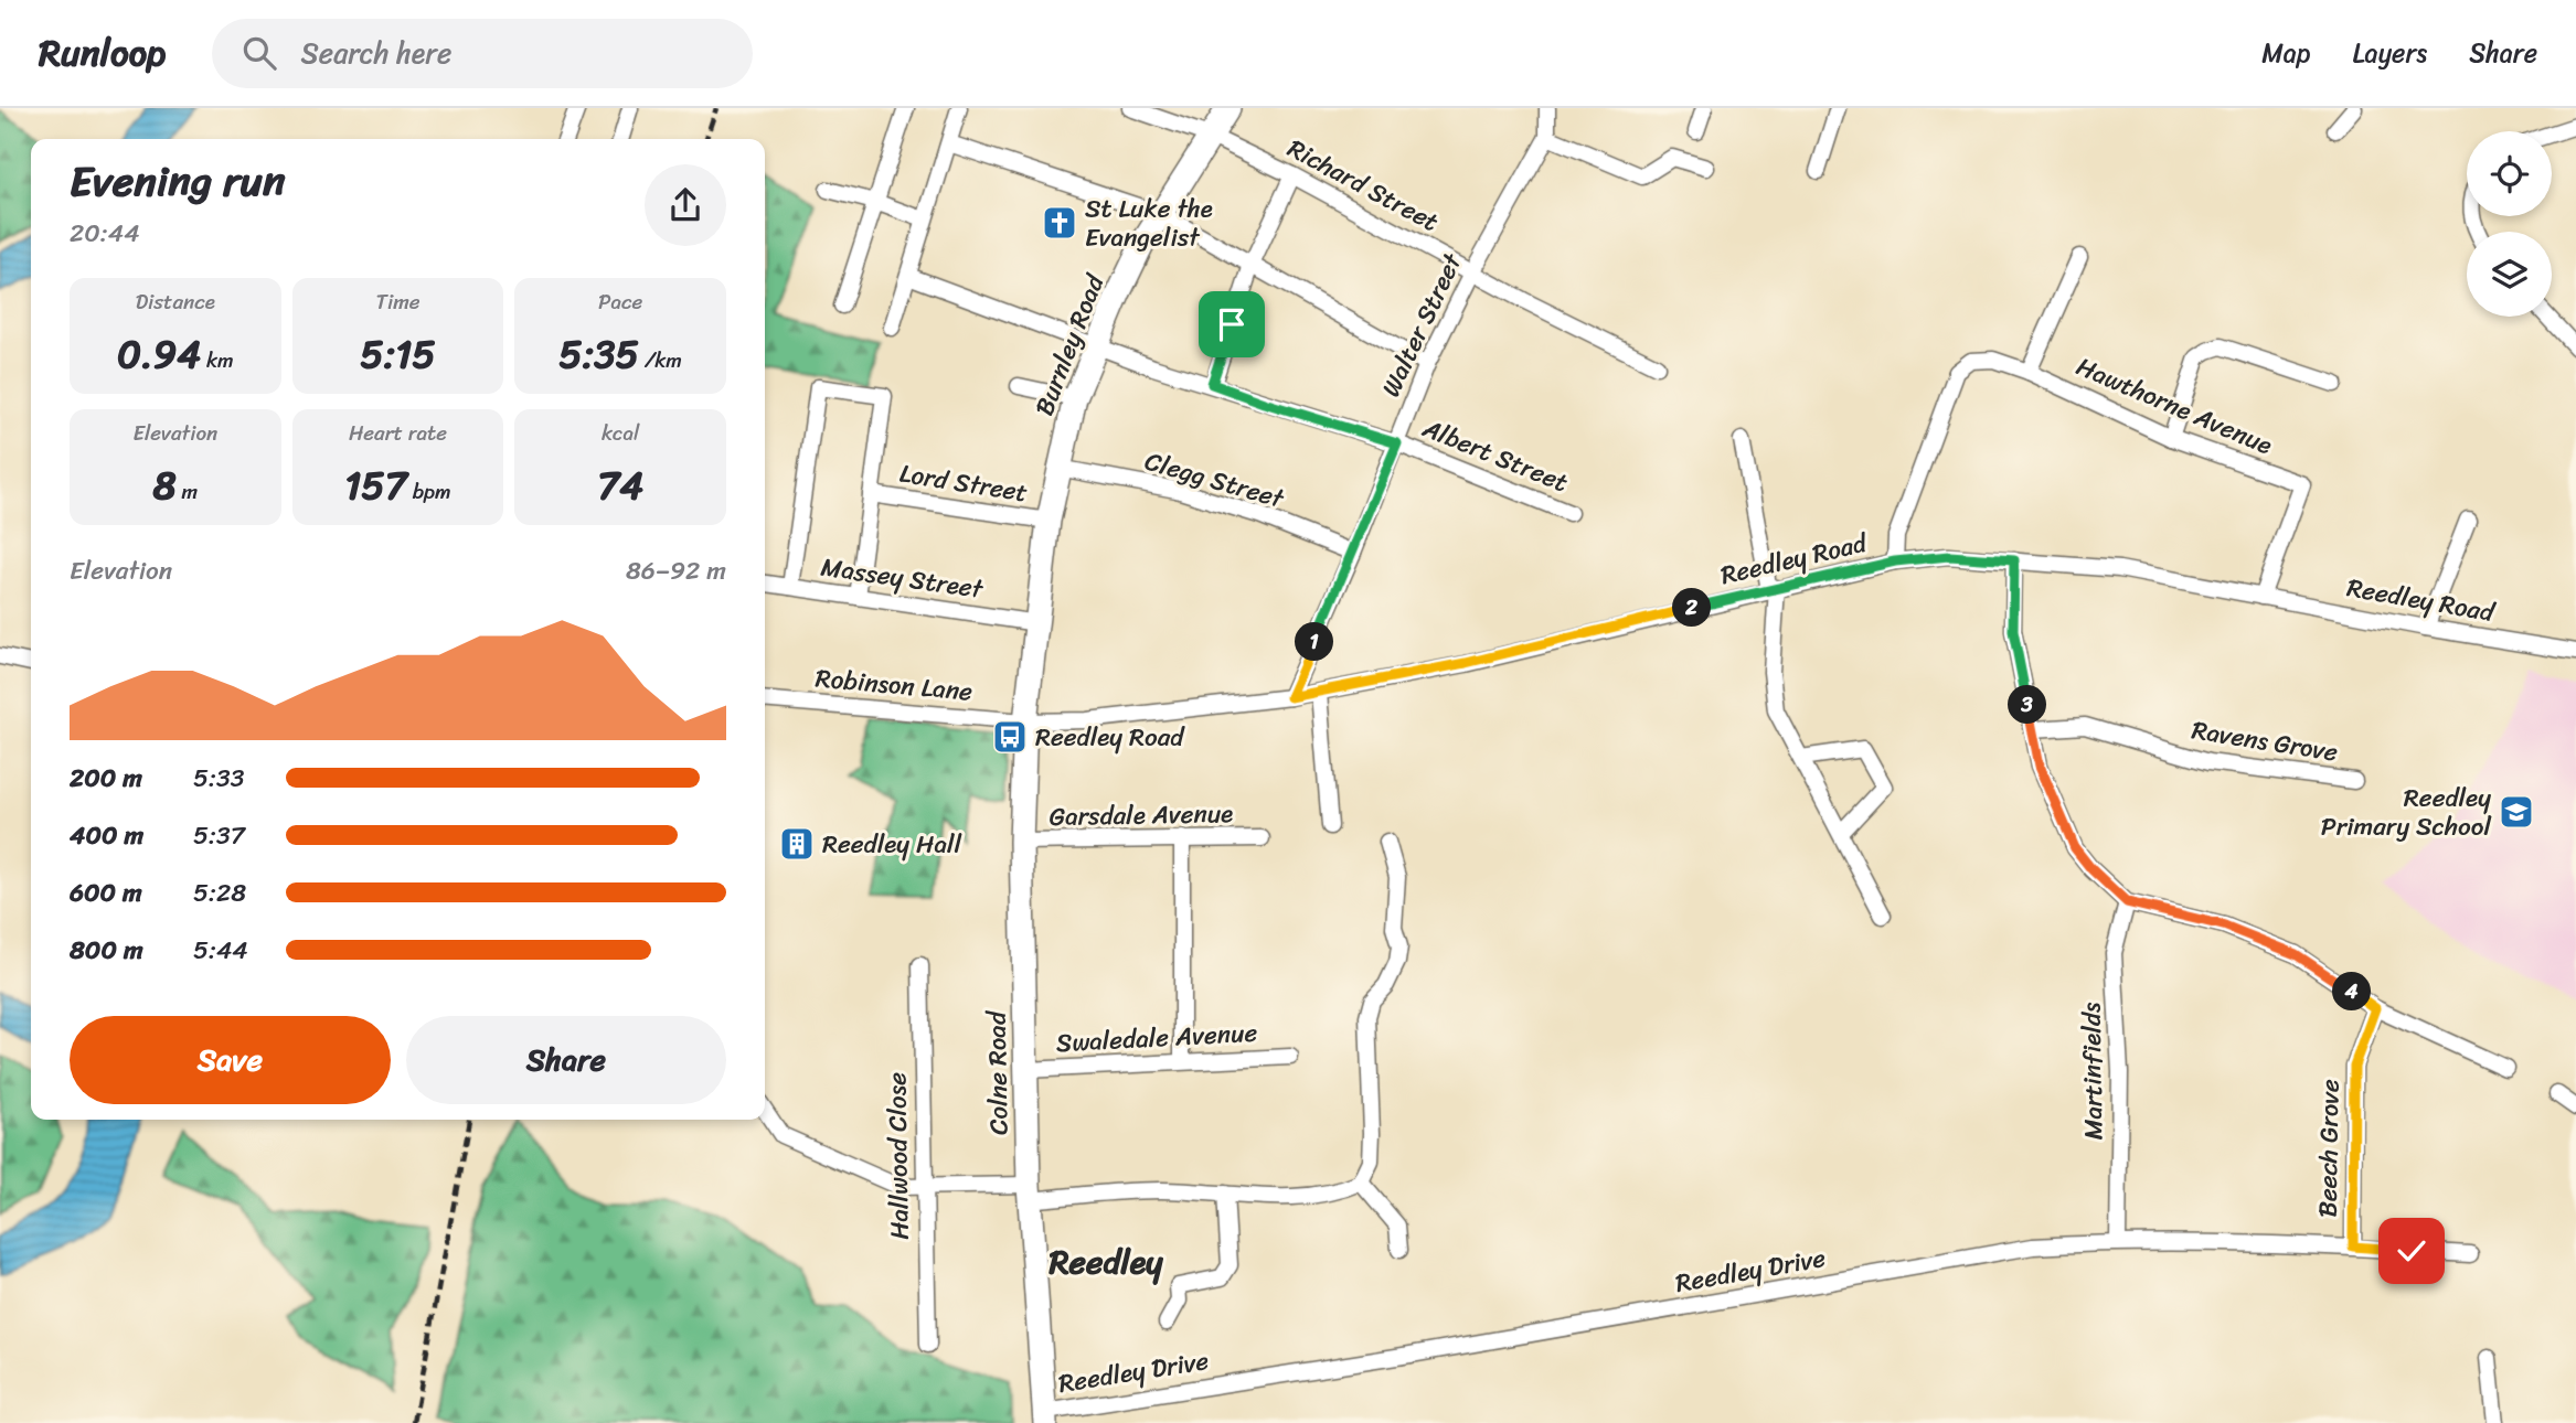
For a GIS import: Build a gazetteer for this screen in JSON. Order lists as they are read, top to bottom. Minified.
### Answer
{"streets":{"highway":["Burnley Road","Colne Road"],"street":["Richard Street","Walter Street","Hawthorne Avenue","Albert Street","Clegg Street","Lord Street","Reedley Road","Massey Street","Robinson Lane","Ravens Grove","Garsdale Avenue","Swaledale Avenue","Martinfields","Beech Grove","Hallwood Close","Reedley Drive"]},"crossings":[["Richard Street","Walter Street"],["Richard Street","Burnley Road"],["Walter Street","Albert Street"],["Walter Street","Clegg Street"],["Walter Street","Reedley Road"],["Burnley Road","Albert Street"],["Burnley Road","Clegg Street"],["Burnley Road","Lord Street"],["Burnley Road","Reedley Road"],["Burnley Road","Massey Street"],["Burnley Road","Robinson Lane"],["Burnley Road","Colne Road"],["Hawthorne Avenue","Reedley Road"],["Reedley Road","Robinson Lane"],["Reedley Road","Colne Road"],["Robinson Lane","Colne Road"],["Garsdale Avenue","Colne Road"],["Swaledale Avenue","Colne Road"],["Martinfields","Reedley Drive"],["Colne Road","Reedley Drive"],["Beech Grove","Reedley Drive"]],"districts":["Reedley"],"places":{"church":["St Luke the Evangelist"],"bus stop":["Reedley Road"],"school or university":["Reedley Primary School"],"building":["Reedley Hall"]},"page":{"header":"Runloop","search":"Search here","nav":["Map","Layers","Share"],"heading":["Evening run","20:44"],"stats":[["Distance","0.94 km"],["Time","5:15"],["Pace","5:35 /km"],["Elevation","8 m"],["Heart rate","157 bpm"],["kcal","74"]],"chart":["Elevation","86–92 m"],"pins":["2","1","3","4"],"list":[{"name":"200 m","note":"5:33"},{"name":"400 m","note":"5:37"},{"name":"600 m","note":"5:28"},{"name":"800 m","note":"5:44"}],"buttons":["Save","Share"]}}
